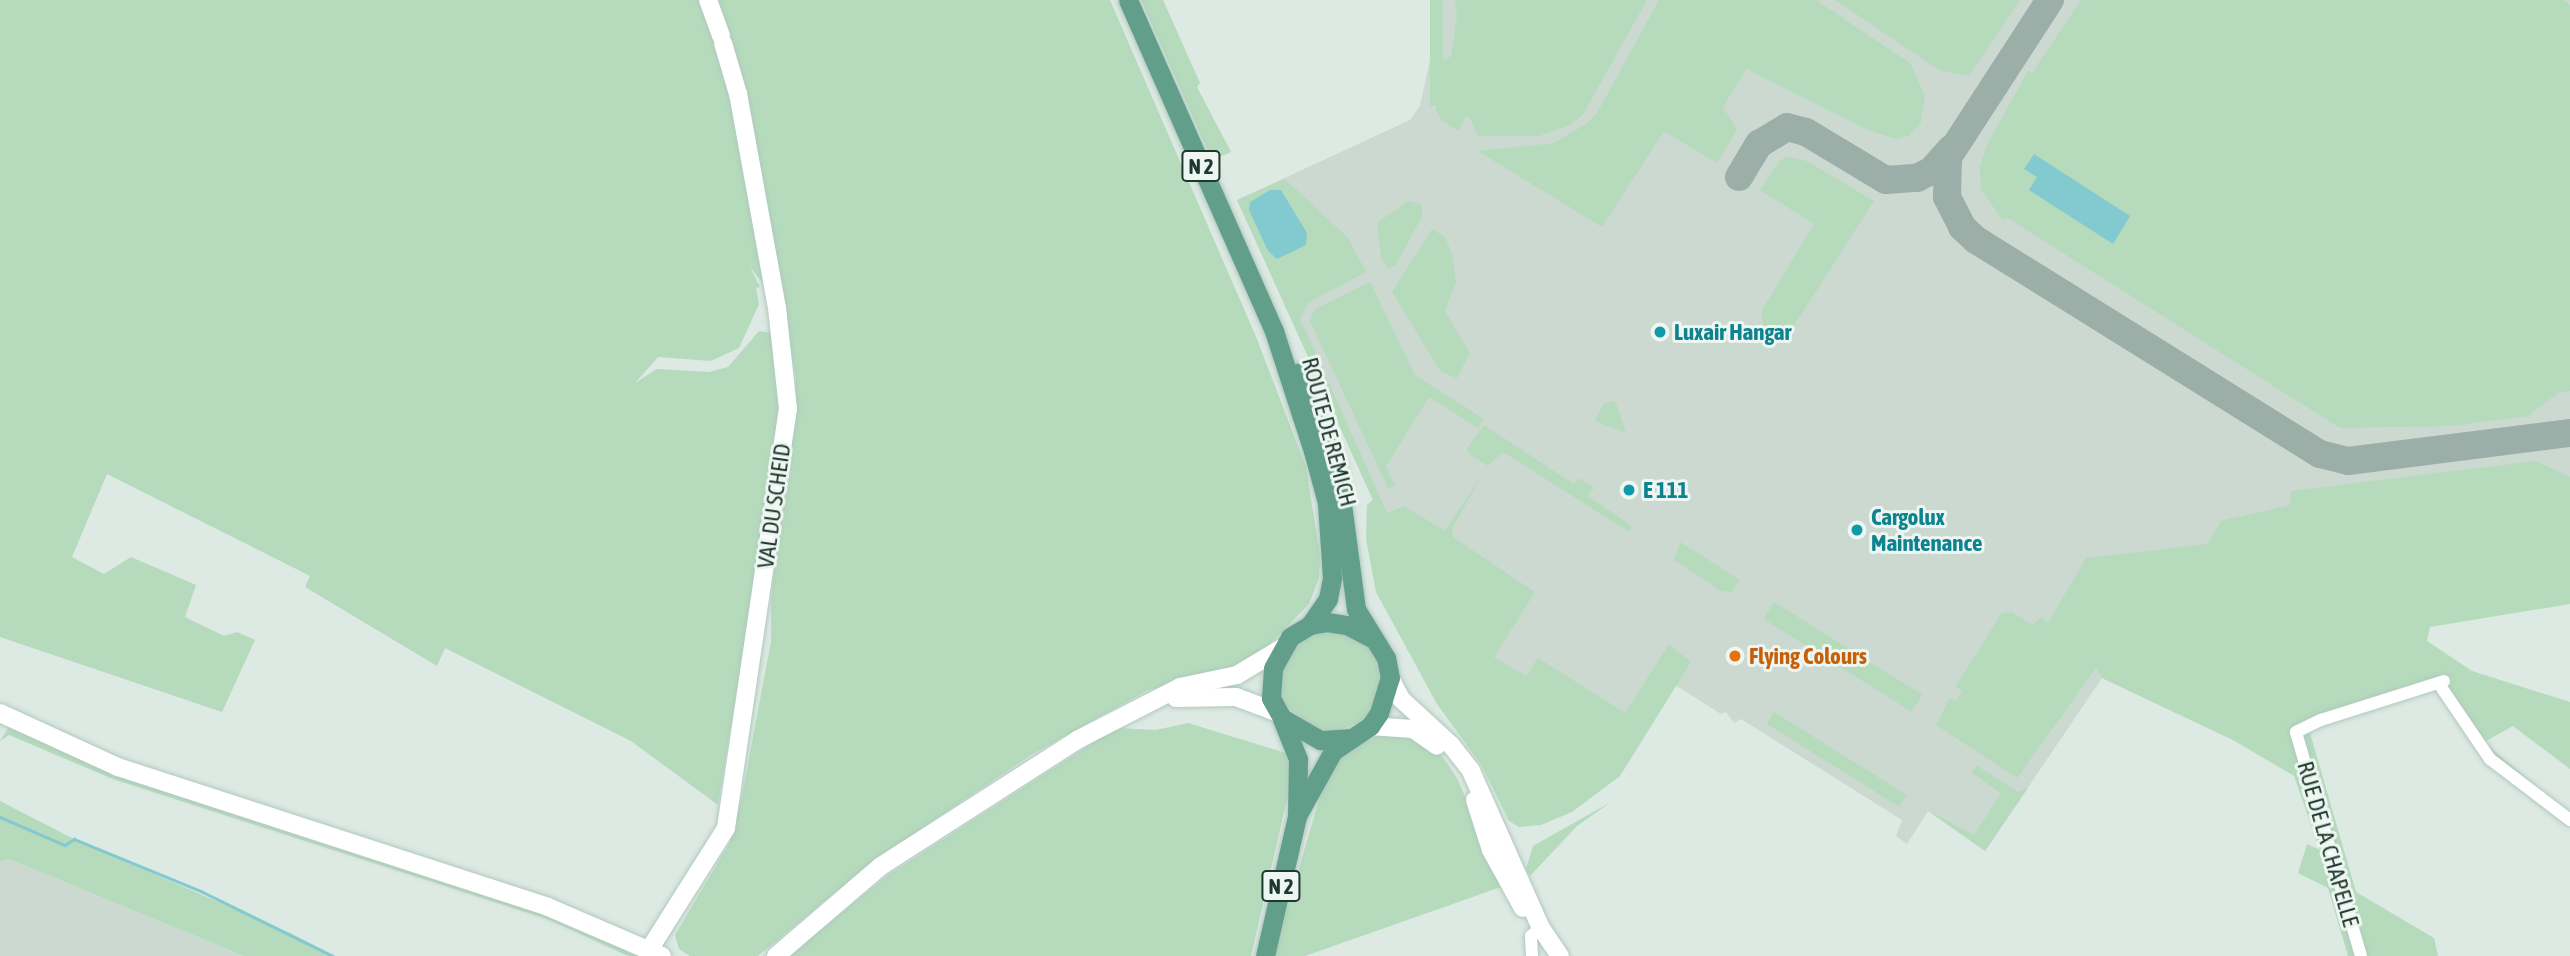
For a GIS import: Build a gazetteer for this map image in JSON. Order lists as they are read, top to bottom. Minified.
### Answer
{"streets":{"main road":["N 2","ROUTE DE REMICH","VAL DU SCHEID"],"street":["RUE DE LA CHAPELLE"]},"crossings":[["N 2","ROUTE DE REMICH"]],"places":["Luxair Hangar","E 111","Cargolux Maintenance","Flying Colours"]}
